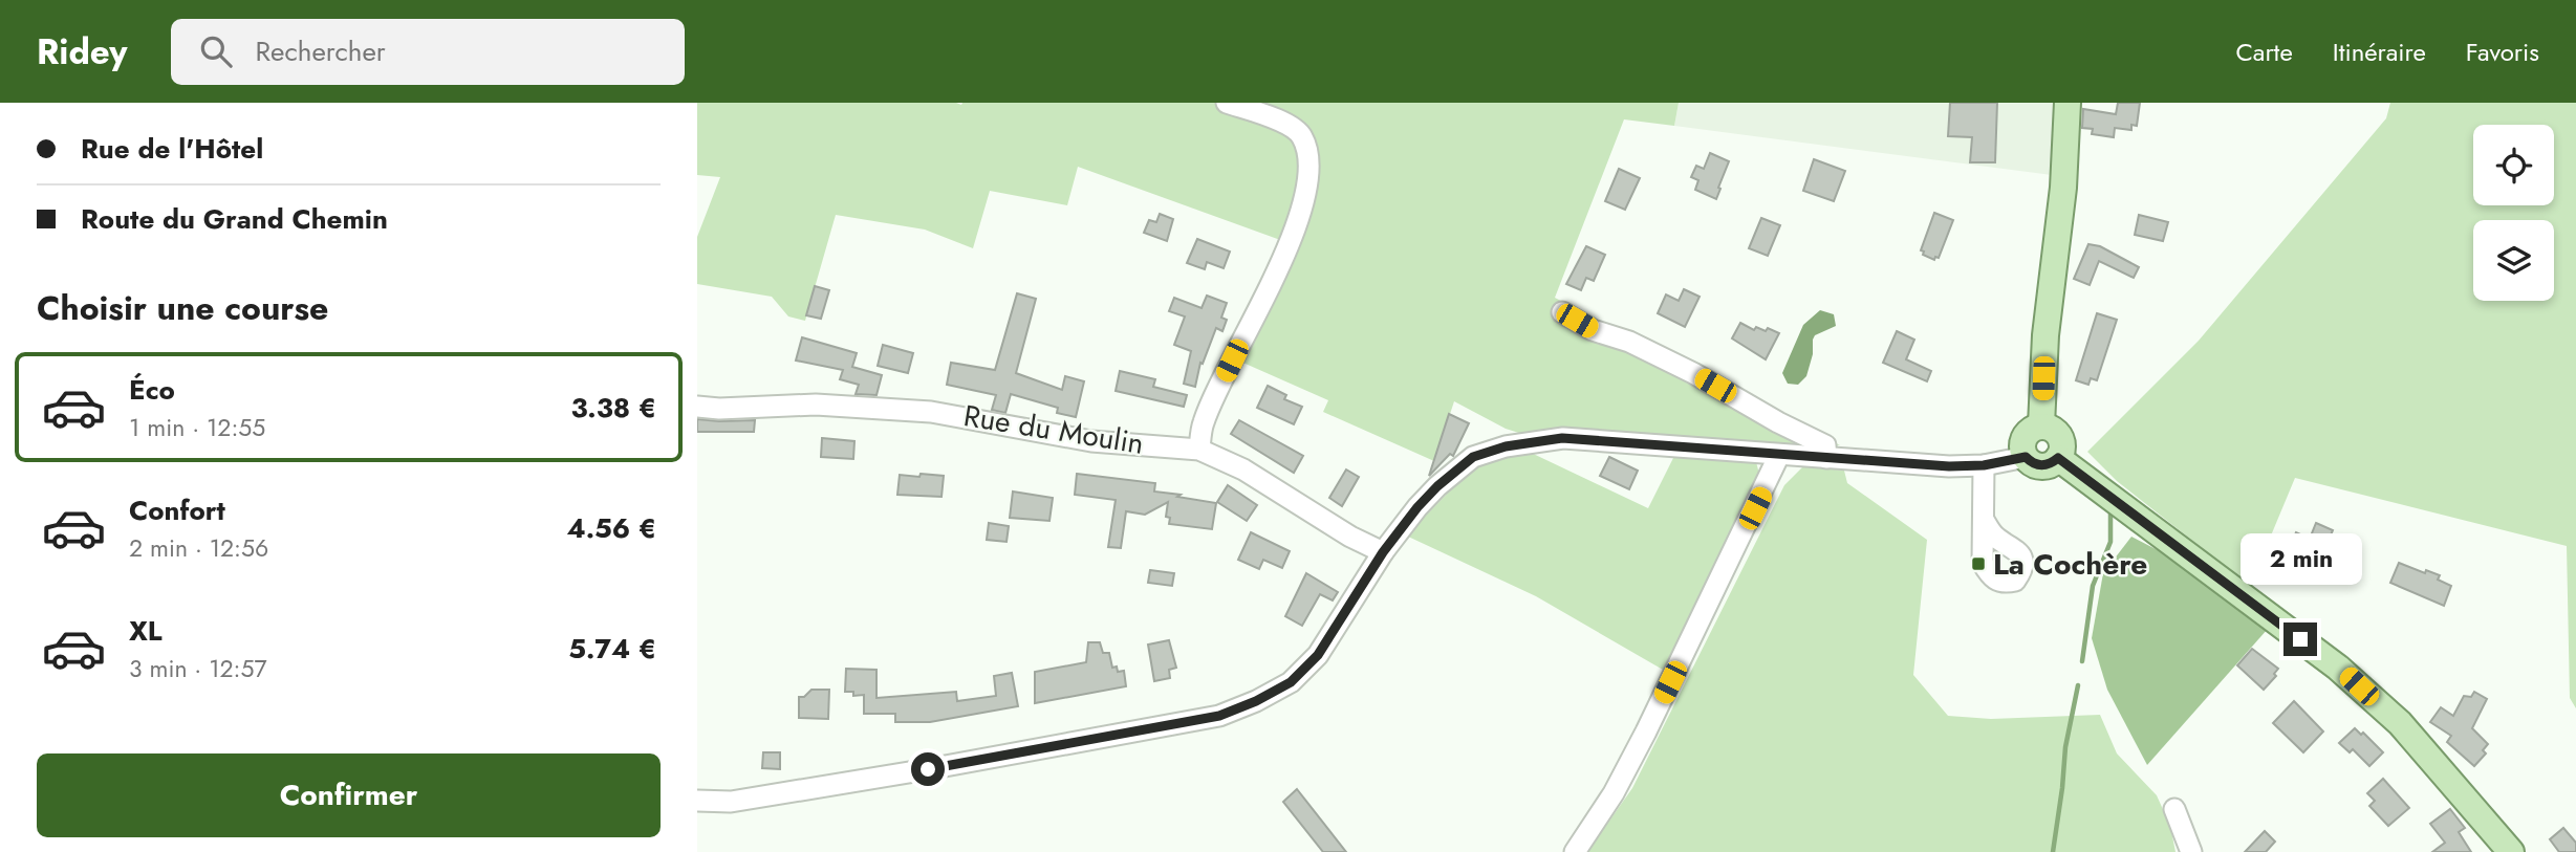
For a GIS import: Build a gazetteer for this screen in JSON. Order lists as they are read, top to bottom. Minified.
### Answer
{"streets":{"street":["Rue du Moulin"]},"places":{"transit":["La Cochère"]},"page":{"header":"Ridey","search":"Rechercher","nav":["Carte","Itinéraire","Favoris"],"banner":["Rue de l'Hôtel","Route du Grand Chemin"],"heading":"Choisir une course","list":[{"name":"Éco","note":"1 min · 12:55","value":"3.38 €"},{"name":"Confort","note":"2 min · 12:56","value":"4.56 €"},{"name":"XL","note":"3 min · 12:57","value":"5.74 €"}],"bubble":"2 min","buttons":"Confirmer"}}
